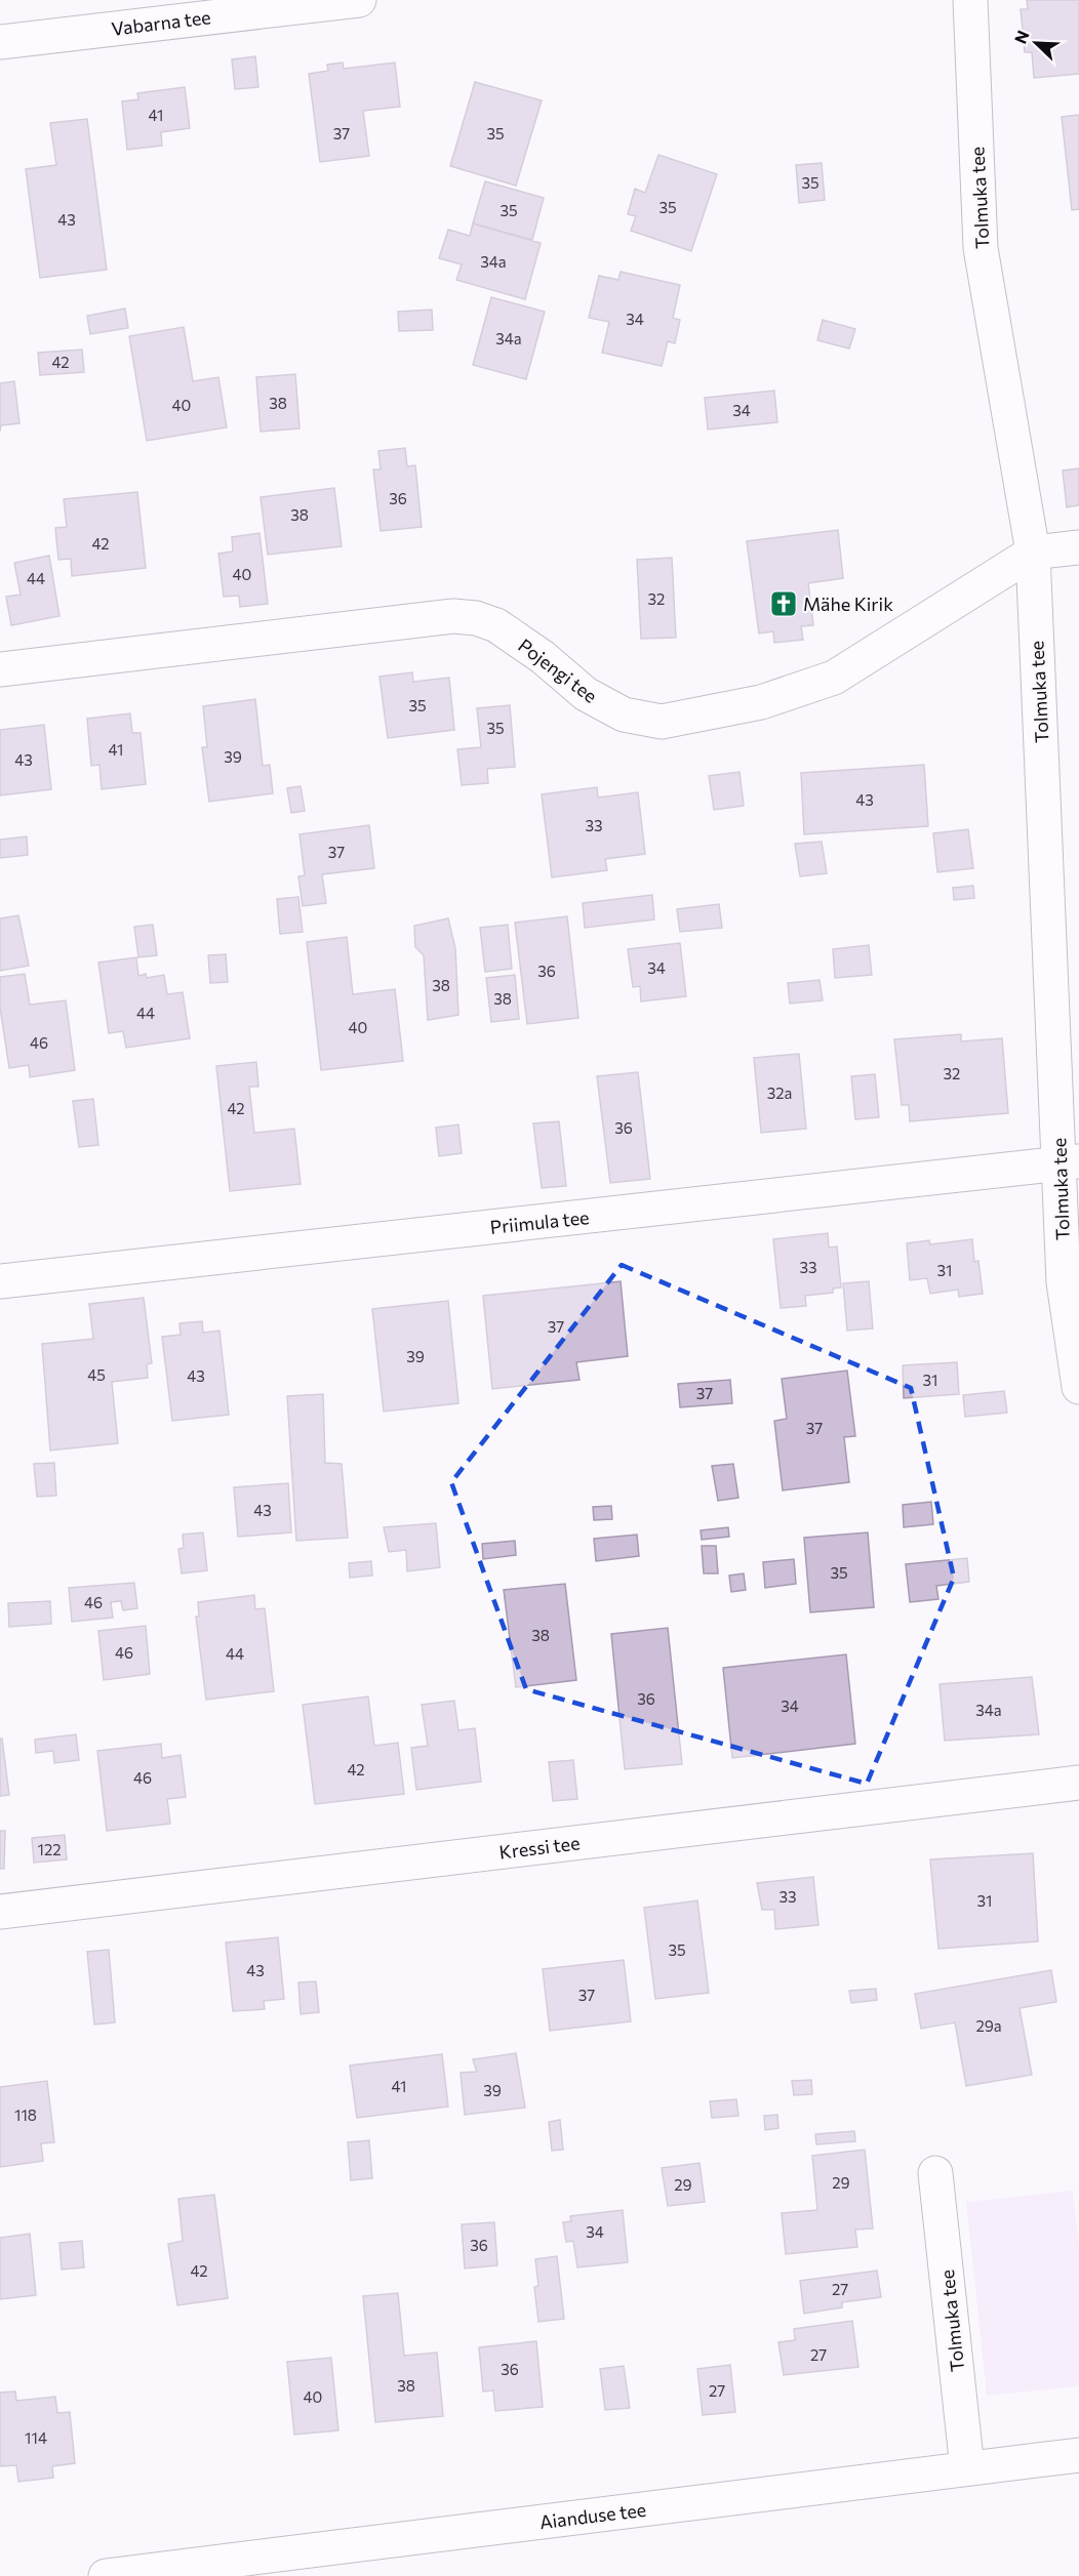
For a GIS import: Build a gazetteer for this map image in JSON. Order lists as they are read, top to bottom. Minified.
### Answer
{"streets":{"street":["Vabarna tee","Tolmuka tee","Pojengi tee","Priimula tee","Kressi tee","Aianduse tee"]},"crossings":[["Tolmuka tee","Pojengi tee"],["Tolmuka tee","Priimula tee"],["Tolmuka tee","Aianduse tee"]],"places":{"church":["Mähe Kirik"]},"house_numbers":["41","37","35","35","35","35","43","34a","34","34a","42","38","40","34","36","38","42","40","44","32","35","35","41","39","43","43","33","37","34","36","38","38","44","40","46","32","32a","42","36","33","31","37","39","45","43","31","37","37","43","35","46","38","46","44","36","34","34a","42","46","122","33","31","35","43","37","29a","41","39","118","29","29","34","36","42","27","27","36","38","27","40","114"],"north":"top left"}
